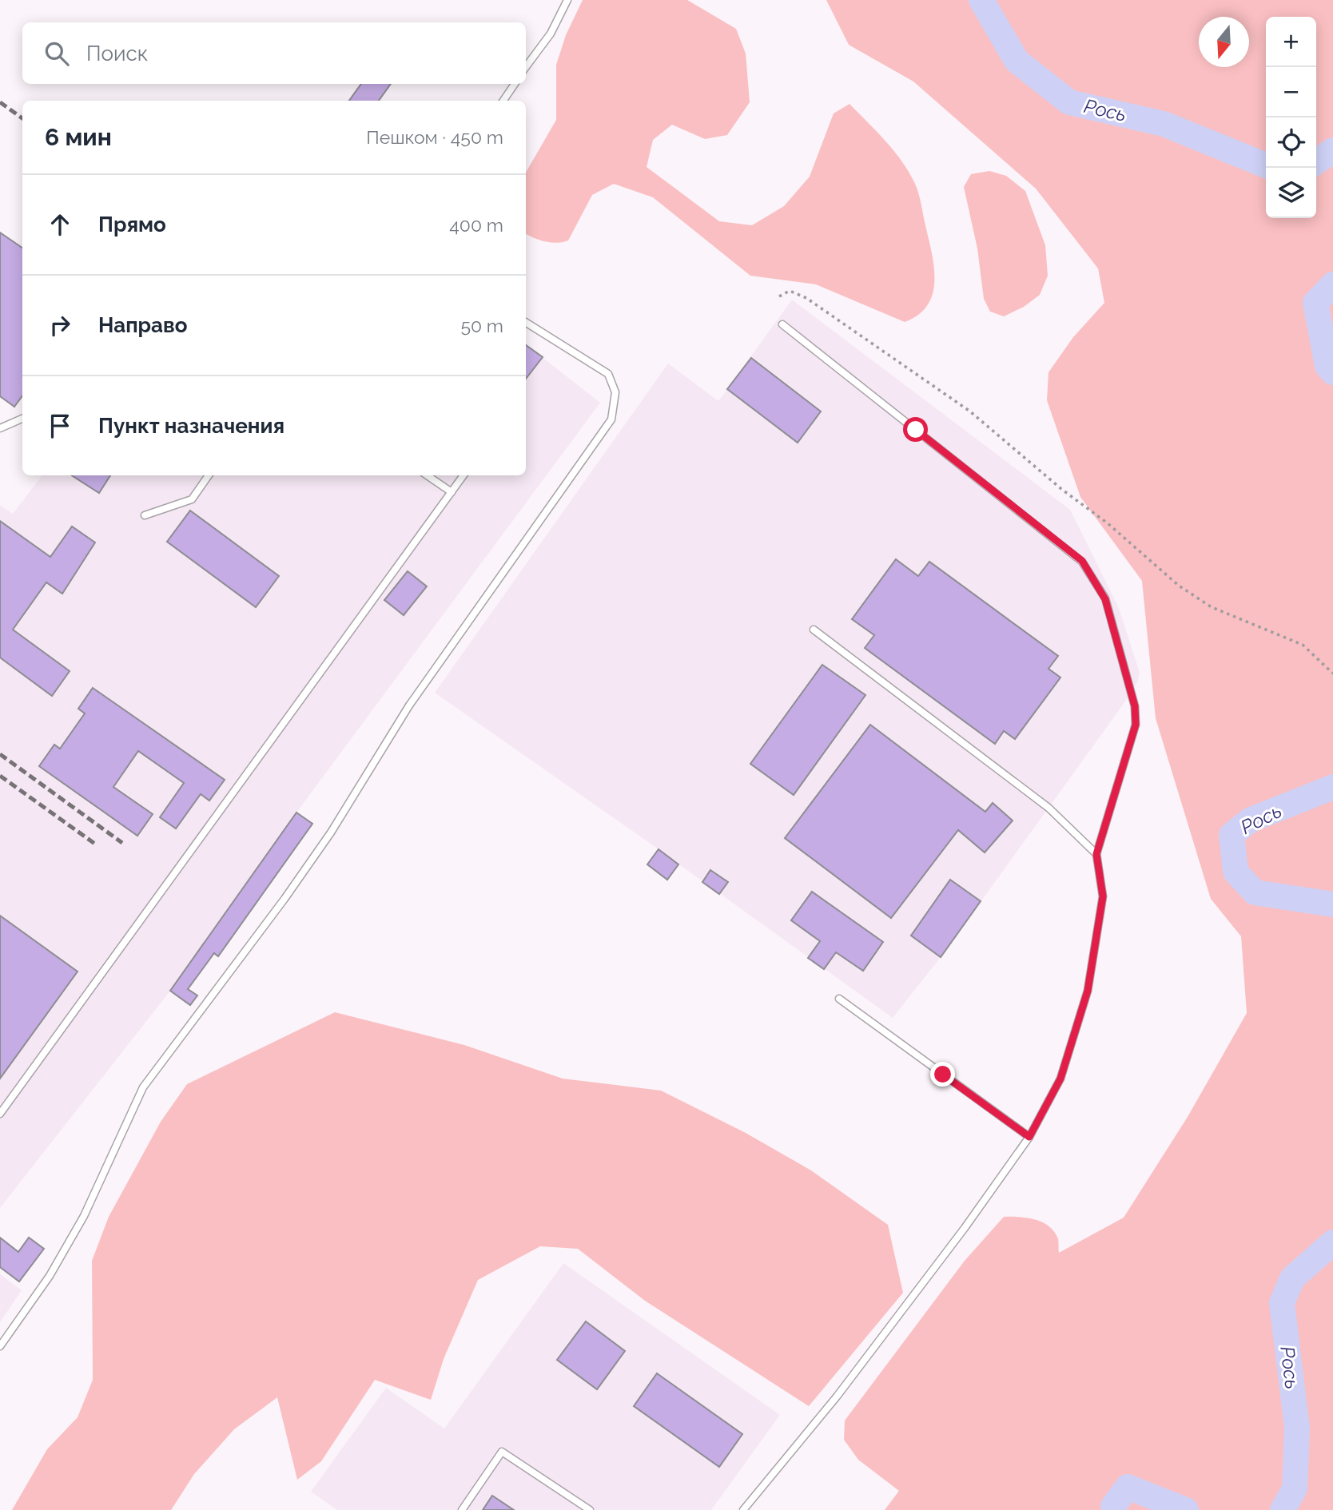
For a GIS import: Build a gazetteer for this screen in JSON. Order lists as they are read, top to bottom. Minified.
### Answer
{"water":["Рось"],"north":"bottom","page":{"map_buttons":["+","−"],"search":"Поиск","heading":["6 мин","Пешком · 450 m"],"list":[["Прямо","400 m"],["Направо","50 m"],"Пункт назначения"]}}
